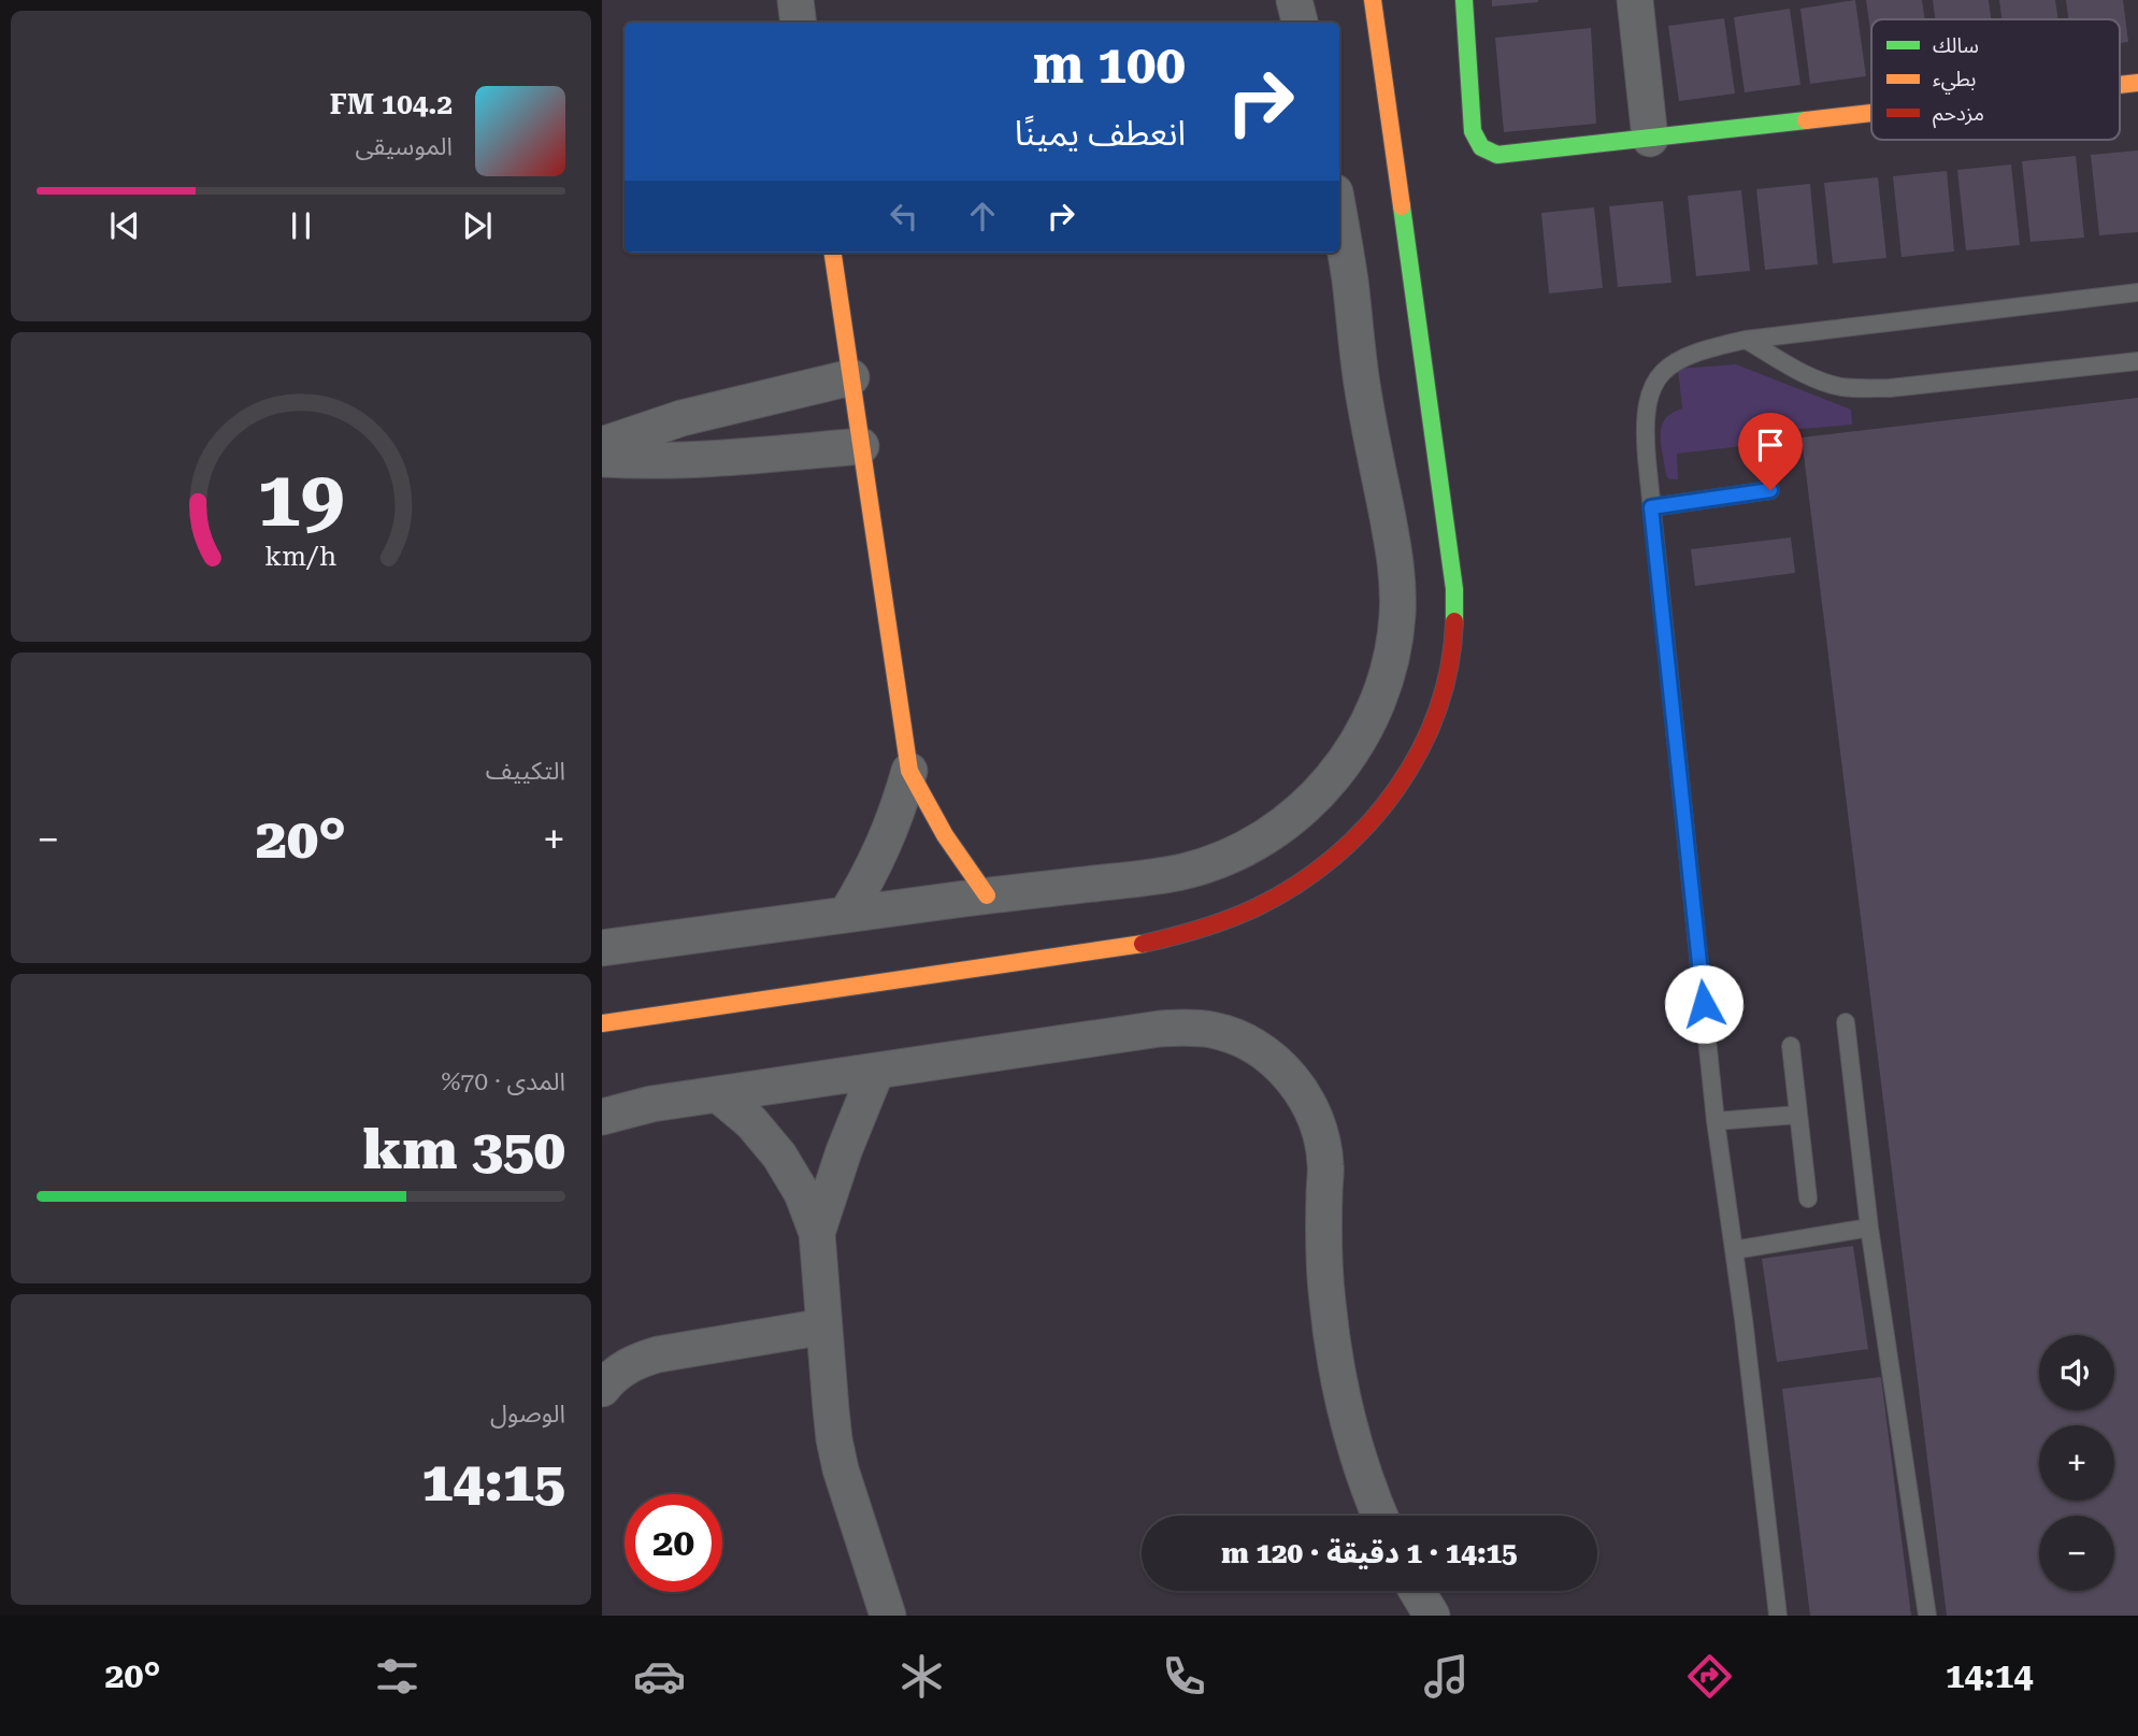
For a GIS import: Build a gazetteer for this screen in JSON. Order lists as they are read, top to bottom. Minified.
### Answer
{"legend":["سالك","بطيء","مزدحم"],"page":{"turn":["100 m","انعطف يمينًا"],"song":["104.2 FM","الموسيقى"],"tile":["التكييف",["المدى · 70%","350 km"],["الوصول","14:15"]],"heat":["−","20°","+"],"map_buttons":["+","−"],"limit":"20","trip":"14:15 · 1 دقيقة · 120 m","tabs":["14:14","20°"],"gauge":["19","km/h"]}}
